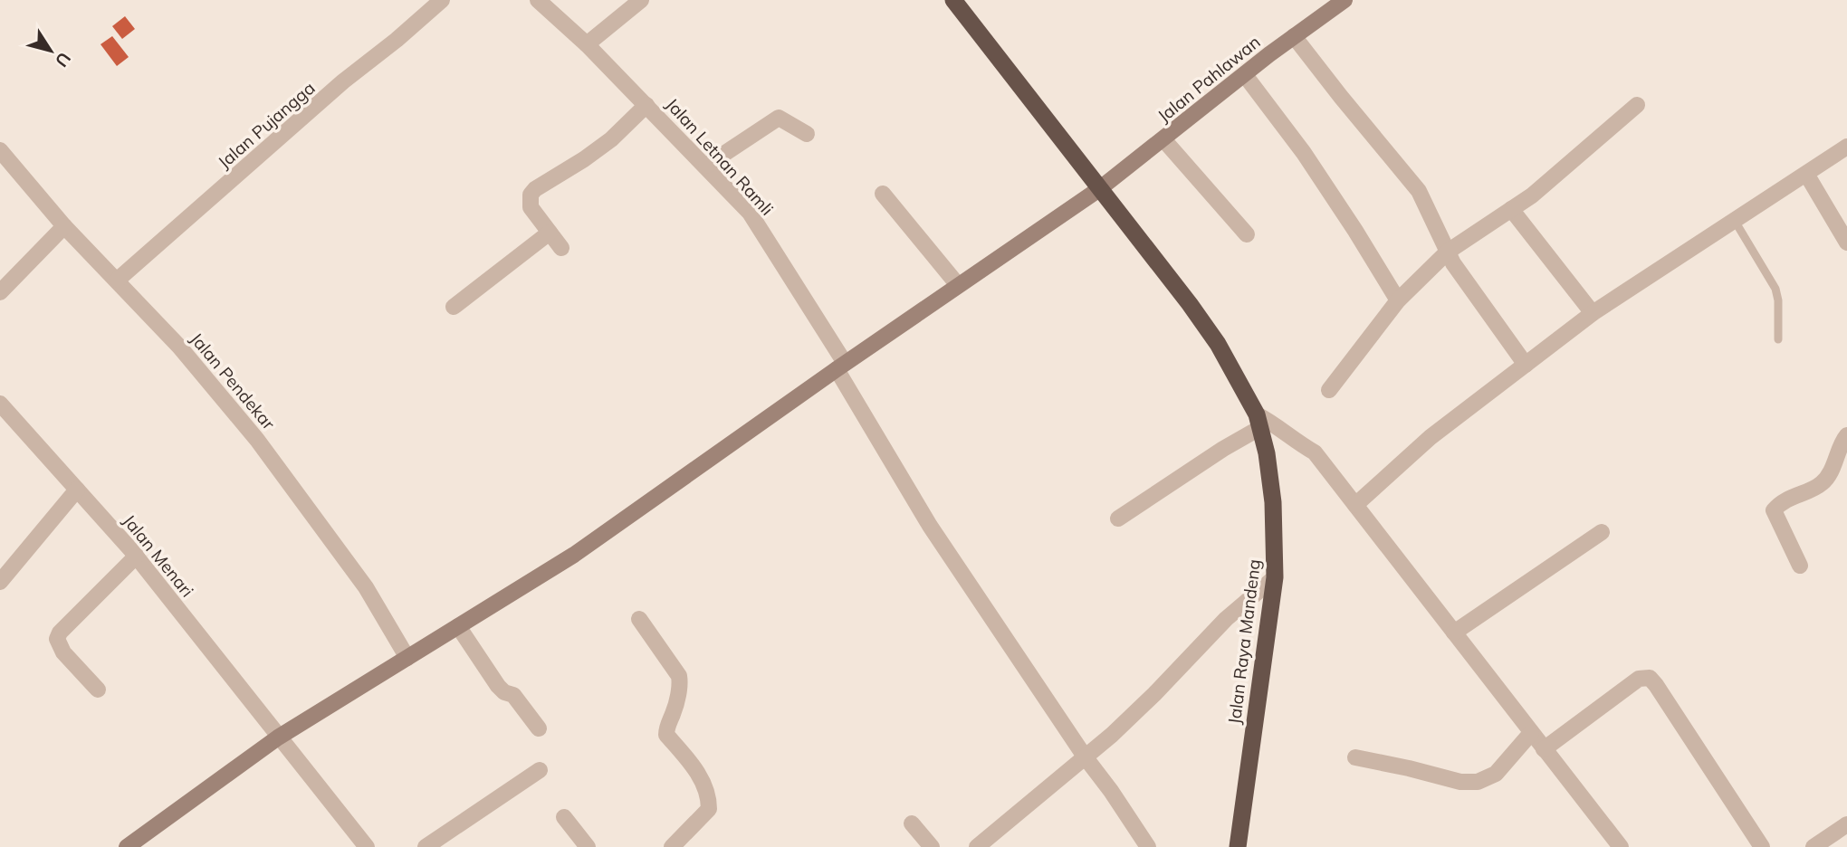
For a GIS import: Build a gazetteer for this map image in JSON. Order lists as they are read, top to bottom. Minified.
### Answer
{"streets":{"highway":["Jalan Raya Mandeng"],"main road":["Jalan Pahlawan"],"street":["Jalan Pujangga","Jalan Letnan Ramli","Jalan Pendekar","Jalan Menari"]},"crossings":[["Jalan Pahlawan","Jalan Letnan Ramli"],["Jalan Pahlawan","Jalan Pendekar"],["Jalan Pahlawan","Jalan Menari"],["Jalan Pahlawan","Jalan Raya Mandeng"],["Jalan Pujangga","Jalan Pendekar"]],"north":"bottom right"}
